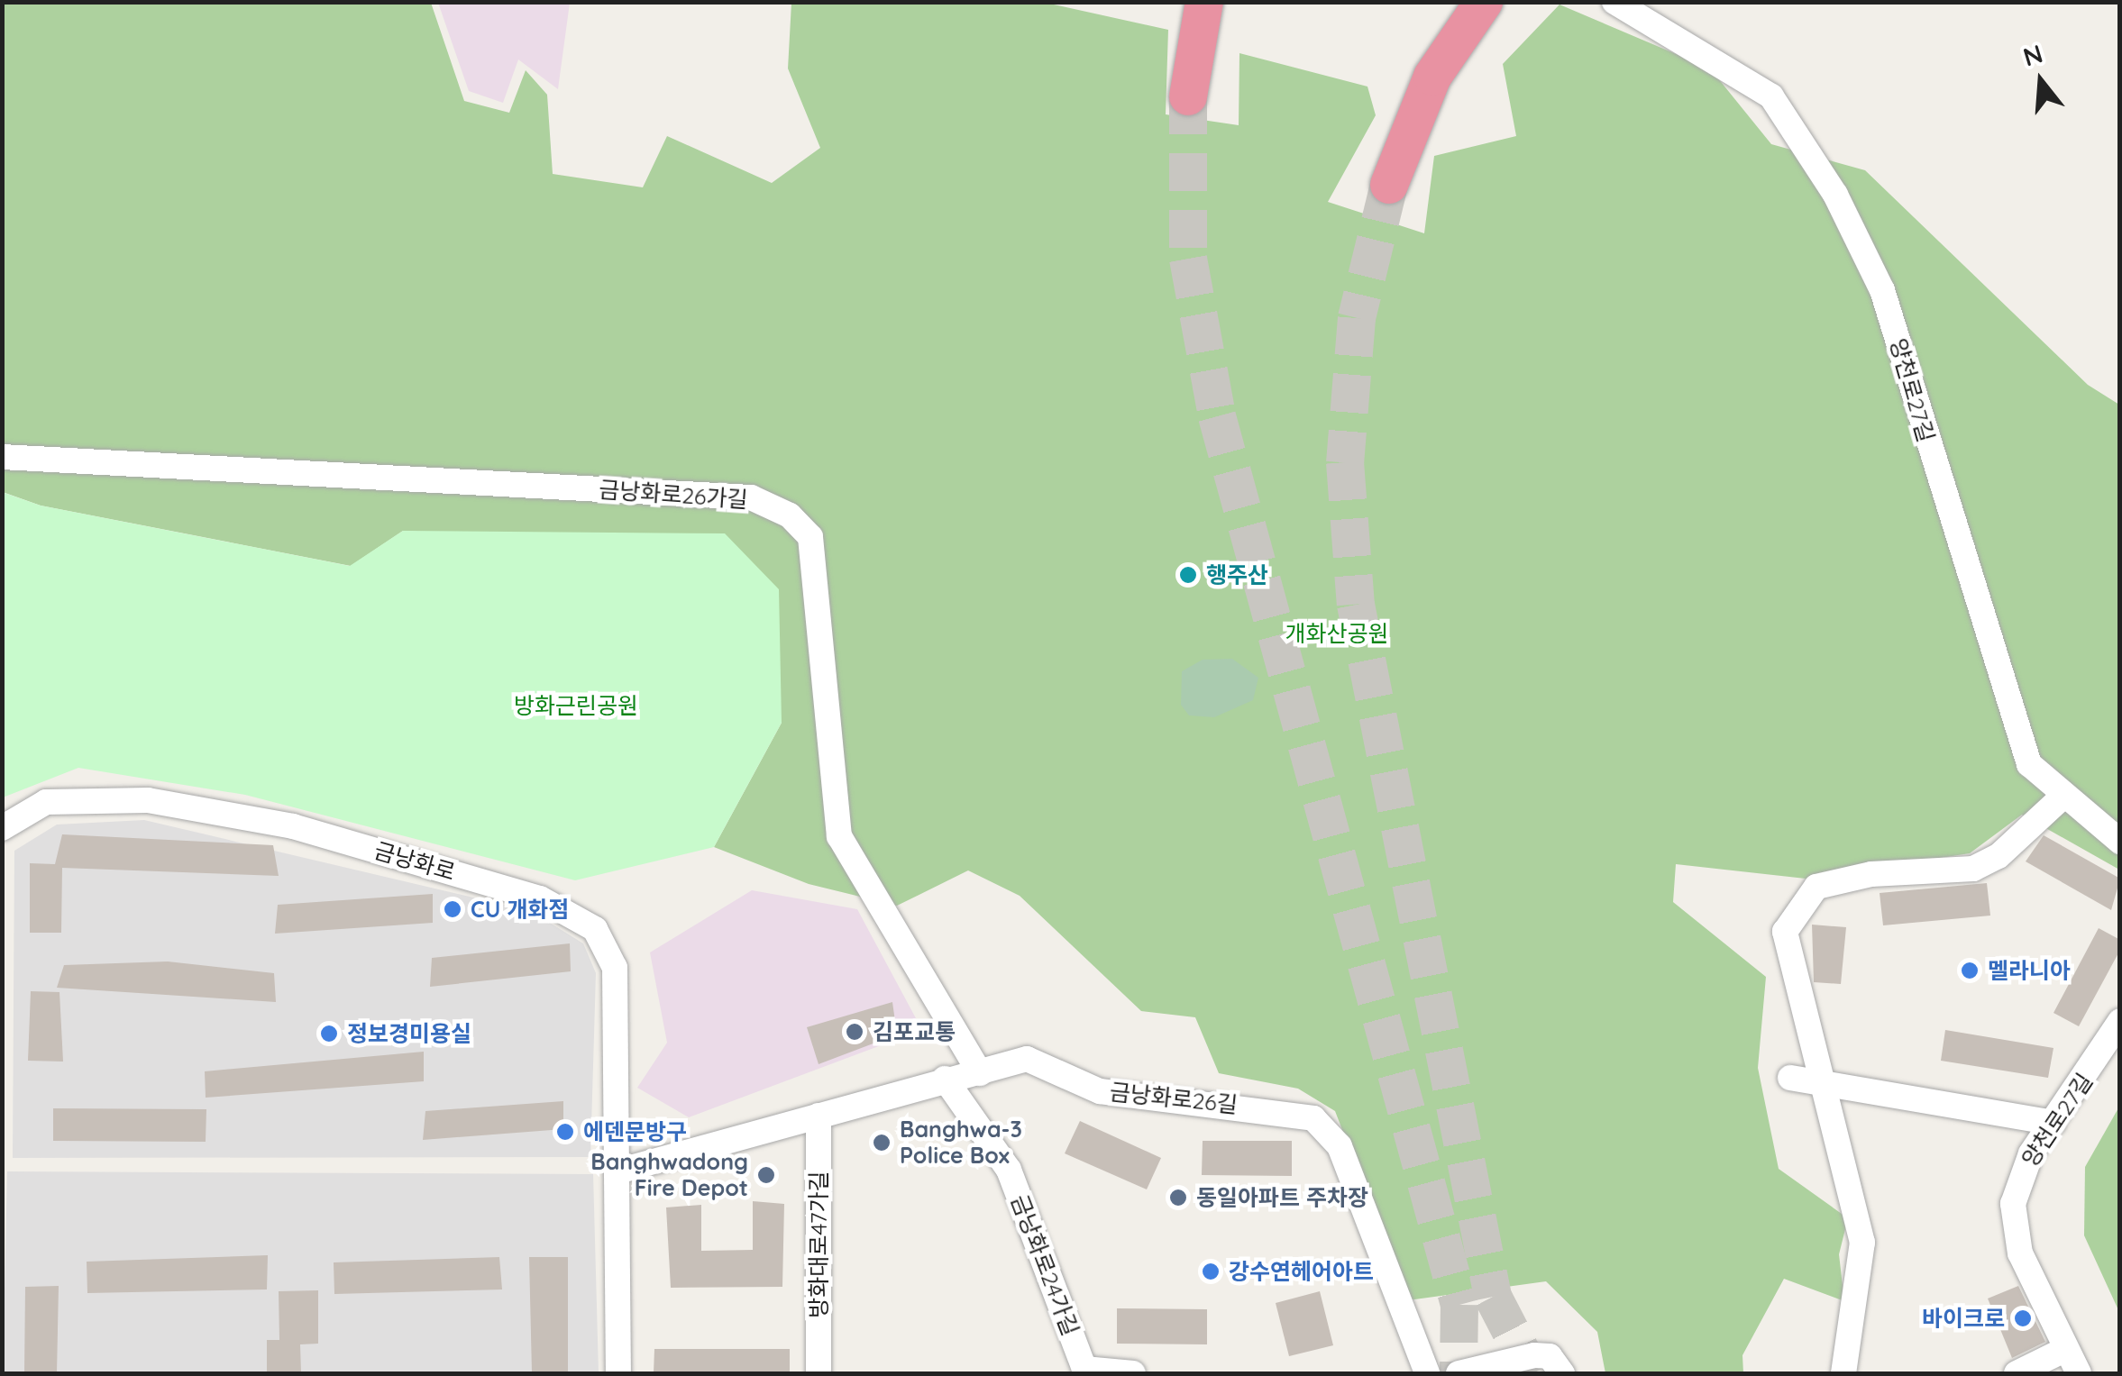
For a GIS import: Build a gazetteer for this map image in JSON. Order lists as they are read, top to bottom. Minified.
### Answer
{"streets":{"street":["양천로27길","금낭화로26가길","금낭화로","금낭화로26길","방화대로47가길","금낭화로24가길"]},"crossings":[["금낭화로26가길","금낭화로26길"],["금낭화로","금낭화로26길"],["금낭화로26길","방화대로47가길"],["금낭화로26길","금낭화로24가길"]],"parks":["개화산공원","방화근린공원"],"places":["행주산","CU 개화점","멜라니아","김포교통","정보경미용실","에덴문방구","Banghwa-3 Police Box","Banghwadong Fire Depot","동일아파트 주차장","강수연헤어아트","바이크로"],"north":"top"}
